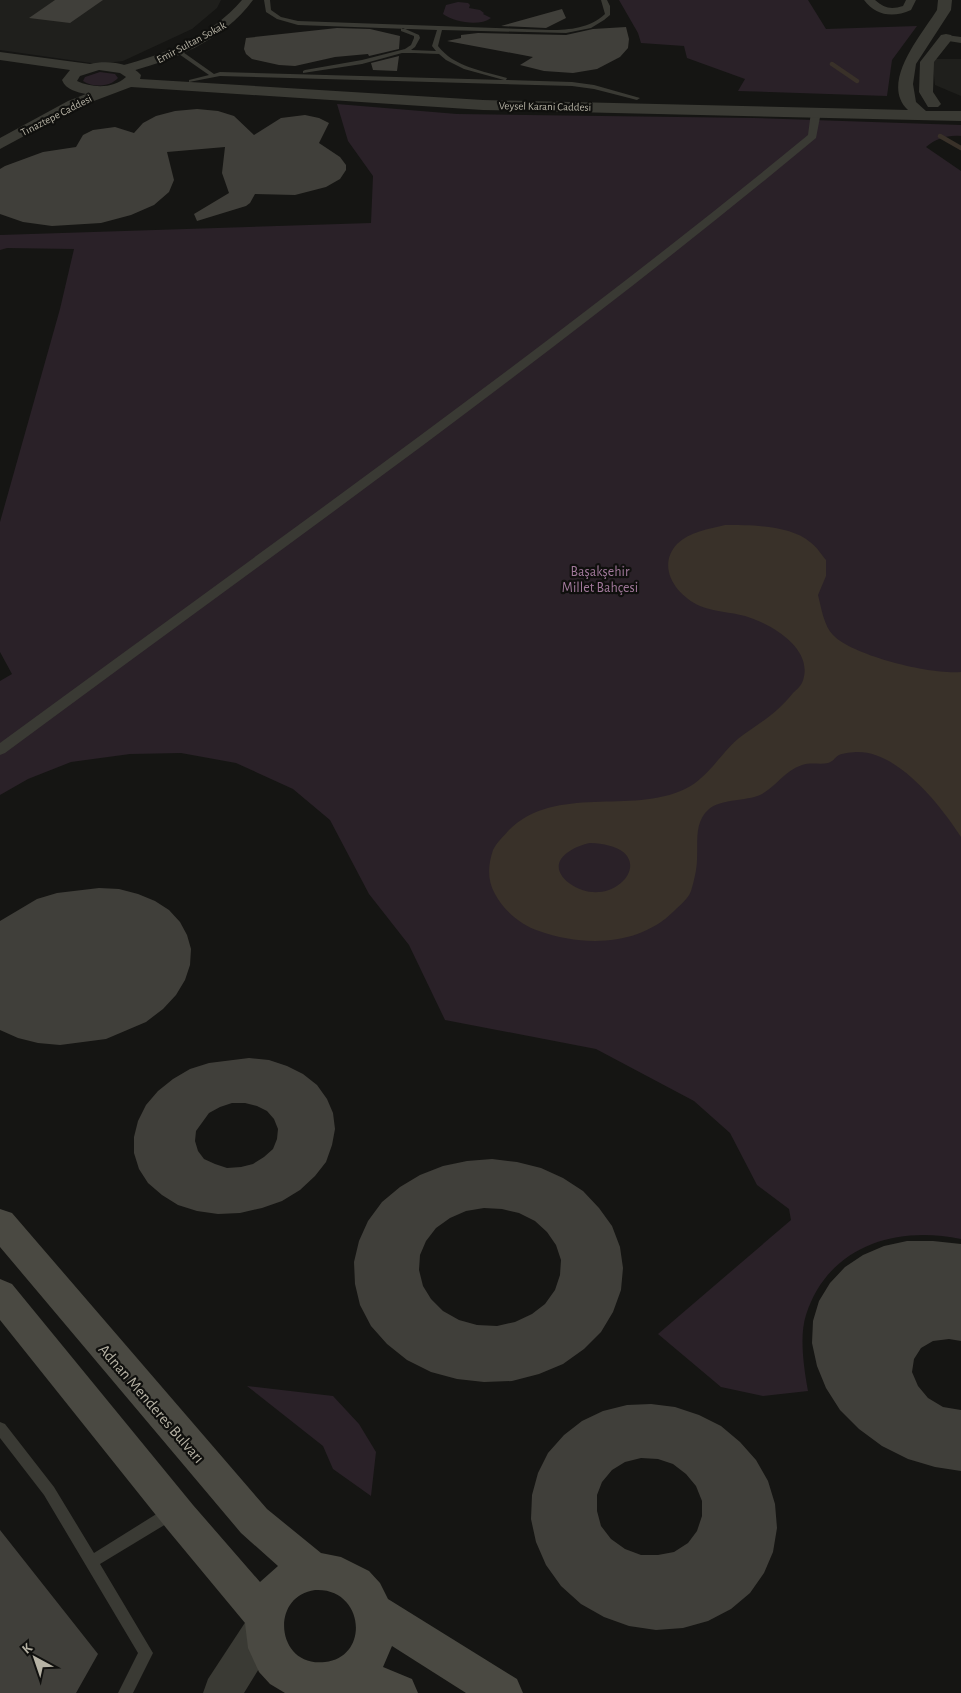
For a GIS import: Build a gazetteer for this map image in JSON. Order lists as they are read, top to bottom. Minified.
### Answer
{"streets":{"main road":["Adnan Menderes Bulvarı"],"street":["Emir Sultan Sokak","Veysel Karani Caddesi","Tınaztepe Caddesi"]},"crossings":[["Emir Sultan Sokak","Veysel Karani Caddesi"],["Emir Sultan Sokak","Tınaztepe Caddesi"],["Veysel Karani Caddesi","Tınaztepe Caddesi"]],"parks":["Başakşehir Millet Bahçesi"],"north":"top left"}
